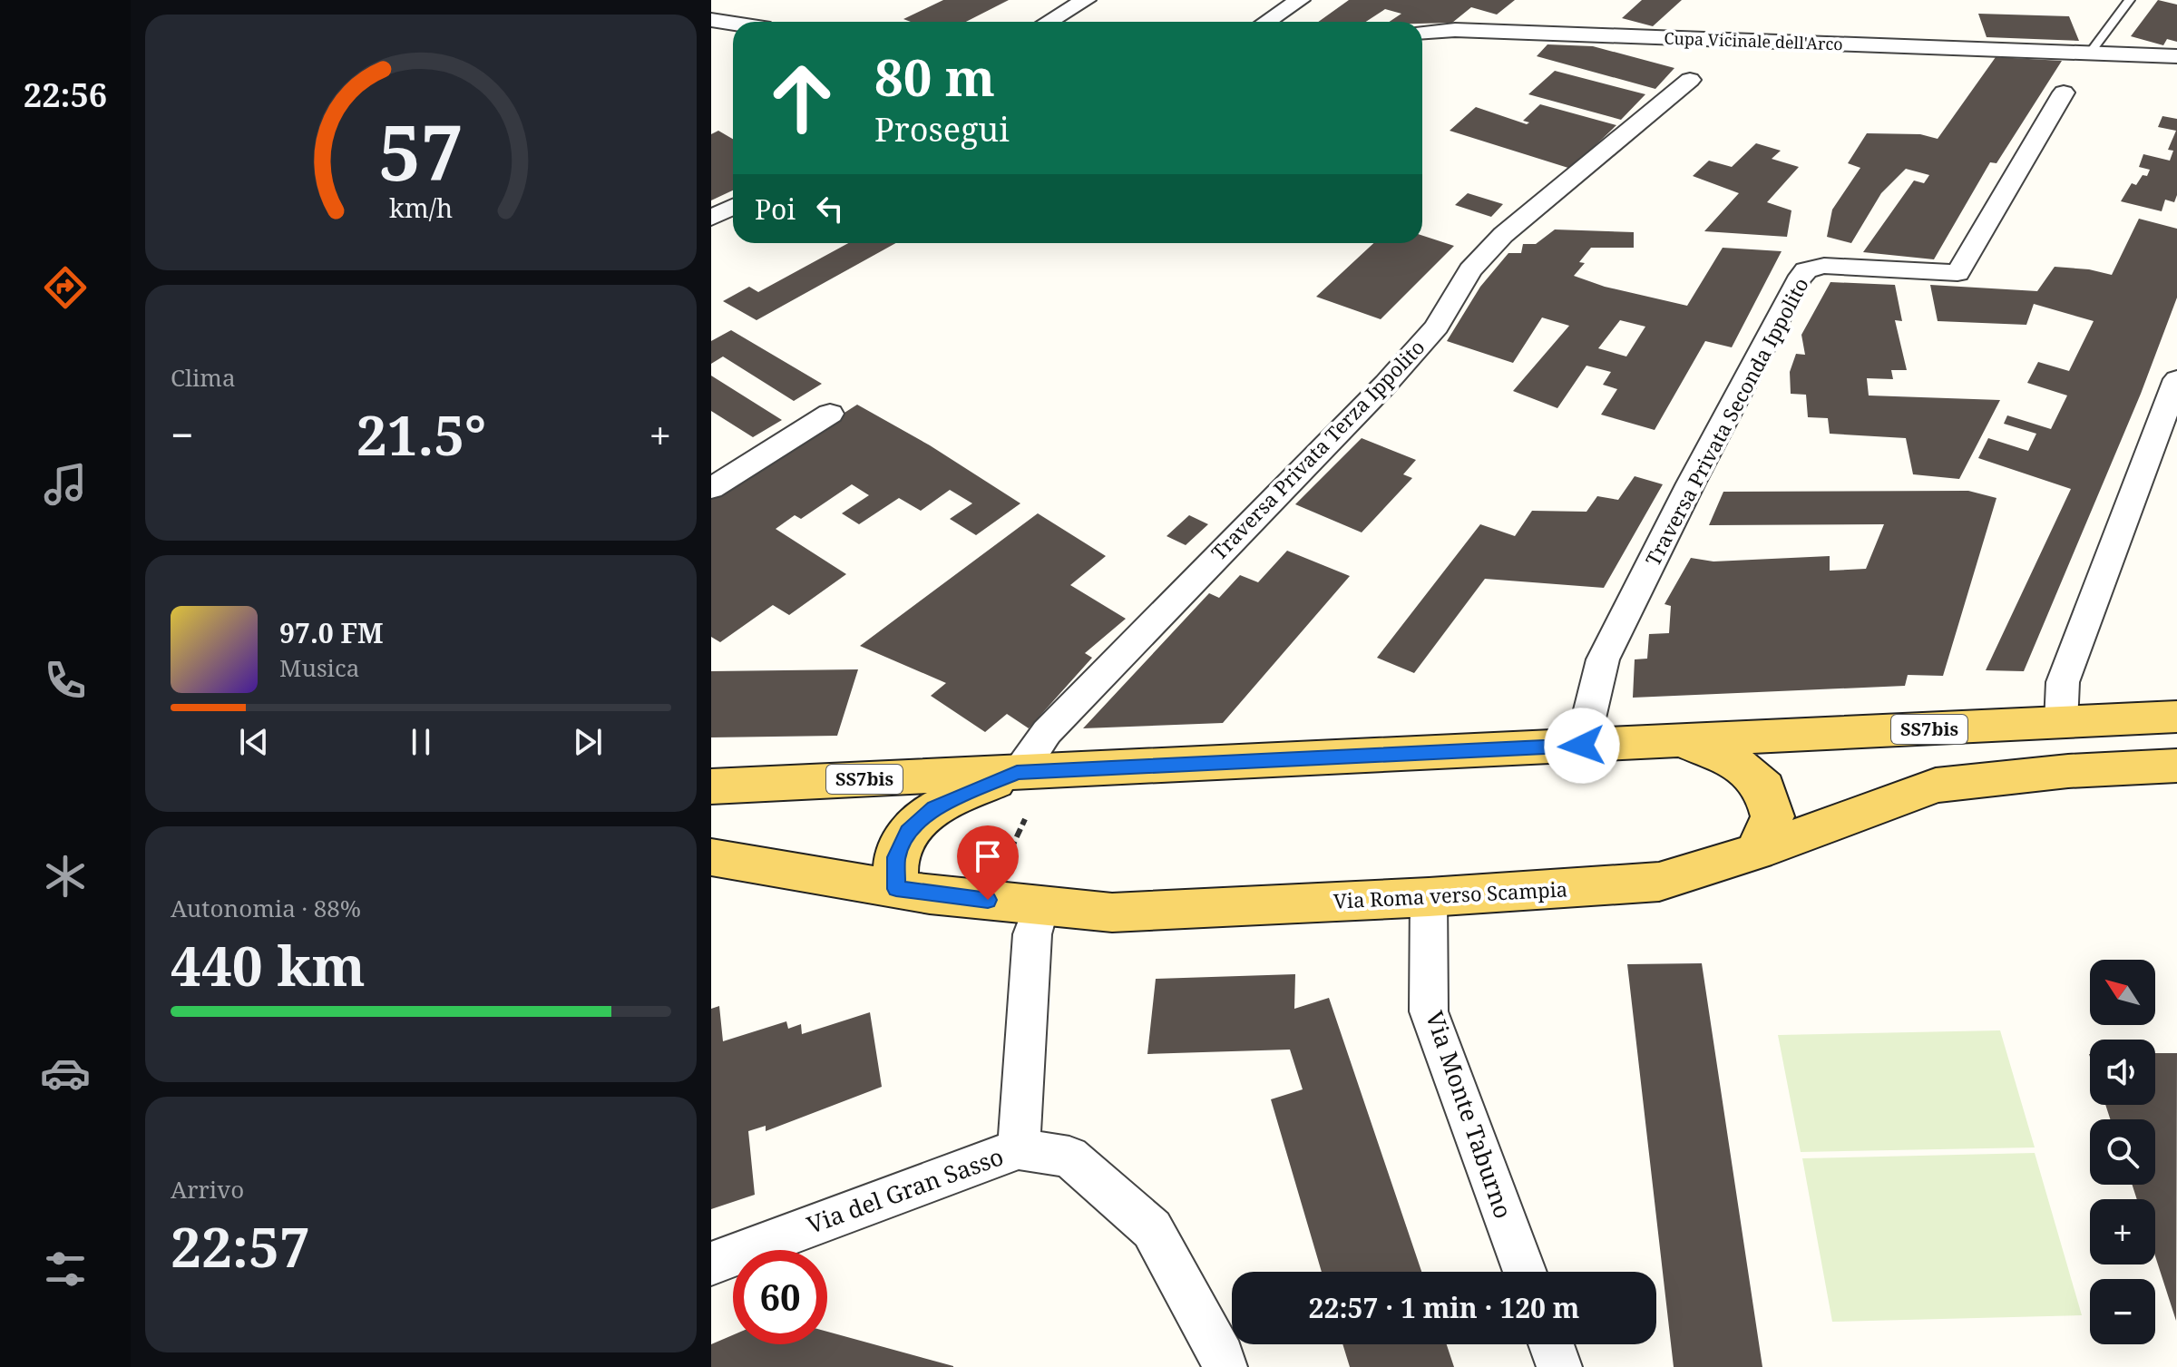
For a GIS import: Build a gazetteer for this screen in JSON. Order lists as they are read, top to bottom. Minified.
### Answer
{"streets":{"main road":["SS7bis","Via Roma verso Scampia"],"street":["Cupa Vicinale dell'Arco","Traversa Privata Seconda Ippolito","Traversa Privata Terza Ippolito","Via Monte Taburno","Via del Gran Sasso"]},"crossings":[["Traversa Privata Terza Ippolito","SS7bis"],["Via Roma verso Scampia","Via Monte Taburno"]],"north":"top left","page":{"tabs":"22:56","turn":["80 m","Prosegui"],"then":"Poi","tile":["Clima",["Autonomia · 88%","440 km"],["Arrivo","22:57"]],"heat":["−","21.5°","+"],"song":["97.0 FM","Musica"],"map_buttons":["+","−"],"limit":"60","trip":"22:57 · 1 min · 120 m","gauge":["57","km/h"]}}
